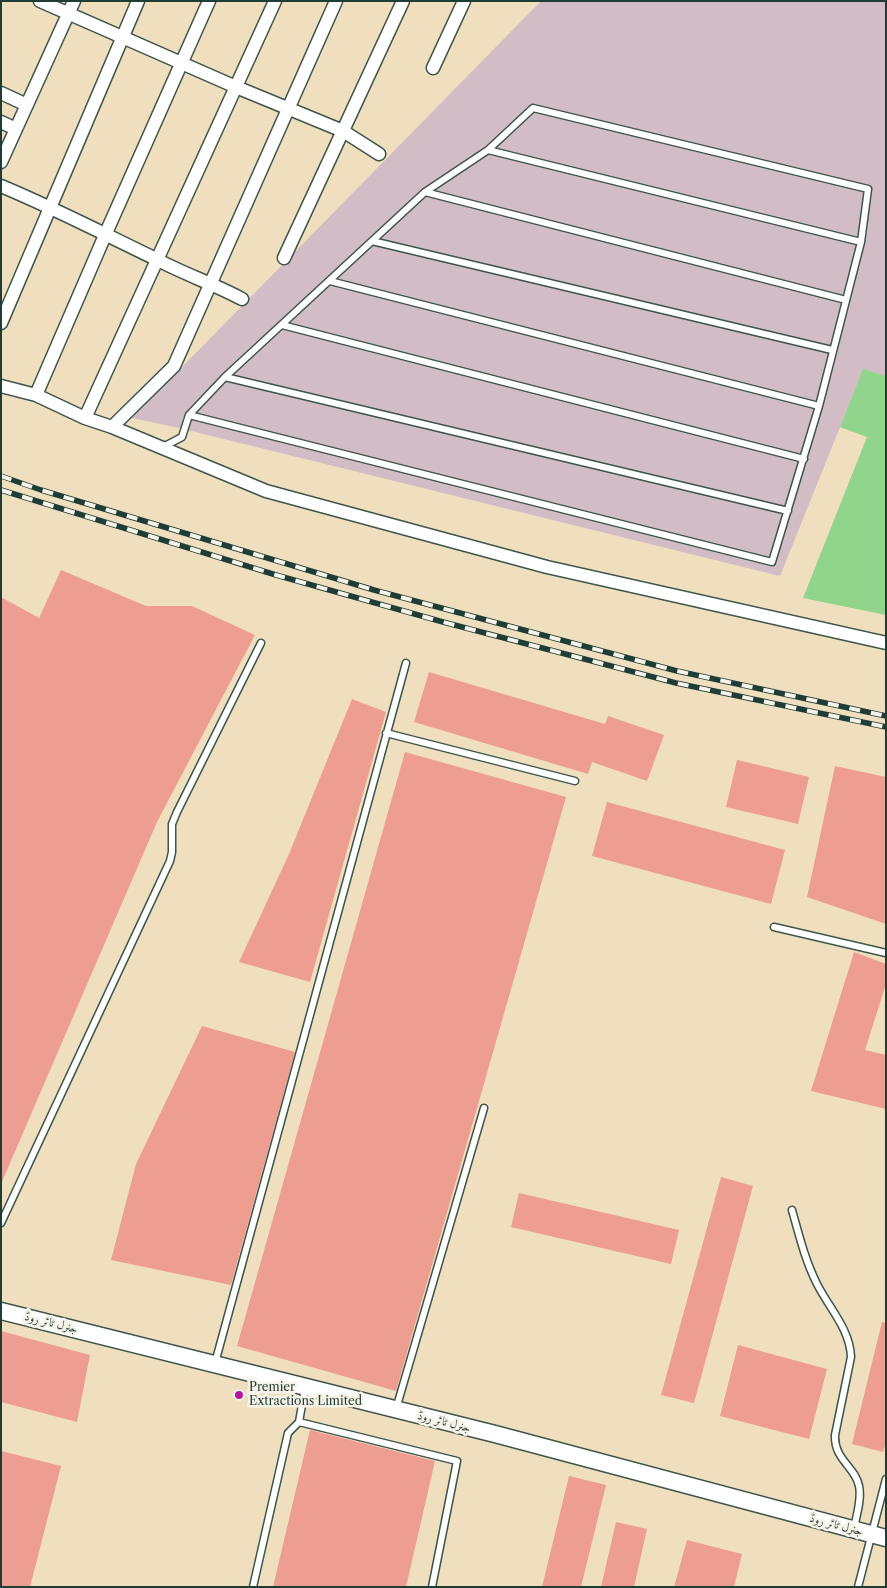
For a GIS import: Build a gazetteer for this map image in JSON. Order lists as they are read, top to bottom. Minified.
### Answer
{"streets":{"street":["جنرل ٹائر روڈ"]},"places":["Premier Extractions Limited"]}
